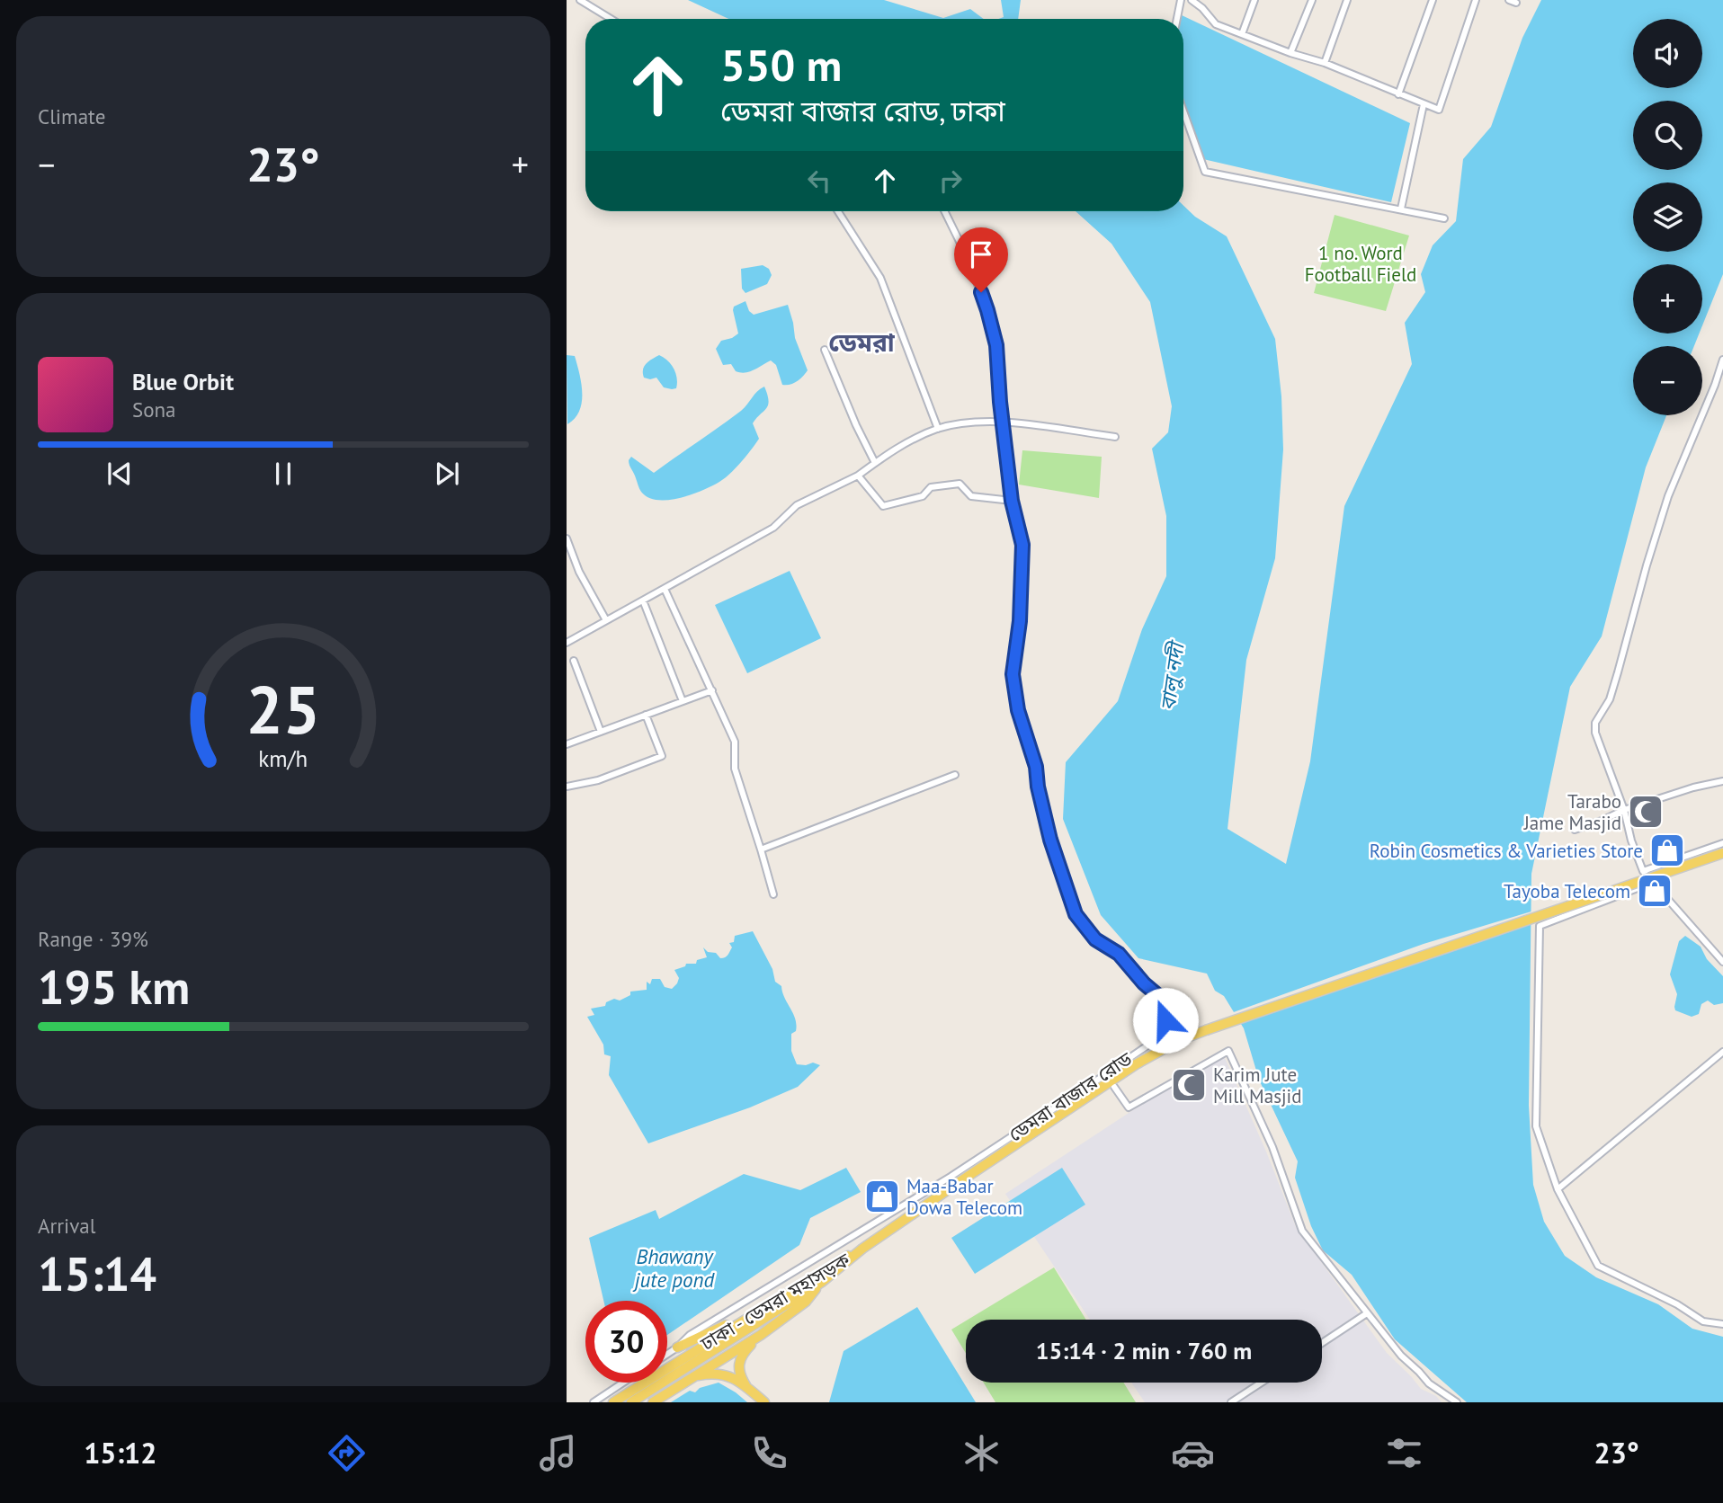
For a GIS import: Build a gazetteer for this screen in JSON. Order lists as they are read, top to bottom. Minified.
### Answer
{"streets":{"main road":["ঢাকা - ডেমরা মহাসড়ক"],"street":["ডেমরা বাজার রোড"]},"districts":["ডেমরা"],"water":["বালু নদী","Bhawany jute pond"],"parks":["1 no. Word Football Field"],"places":{"mosque":["Tarabo Jame Masjid","Karim Jute Mill Masjid"],"shop":["Robin Cosmetics & Varieties Store","Tayoba Telecom","Maa-Babar Dowa Telecom"]},"page":{"tile":["Climate",["Range · 39%","195 km"],["Arrival","15:14"]],"map_buttons":["+","−"],"turn":["550 m","ডেমরা বাজার রোড, ঢাকা"],"heat":["−","23°","+"],"song":["Blue Orbit","Sona"],"limit":"30","trip":"15:14 · 2 min · 760 m","tabs":["15:12","23°"],"gauge":["25","km/h"]}}
